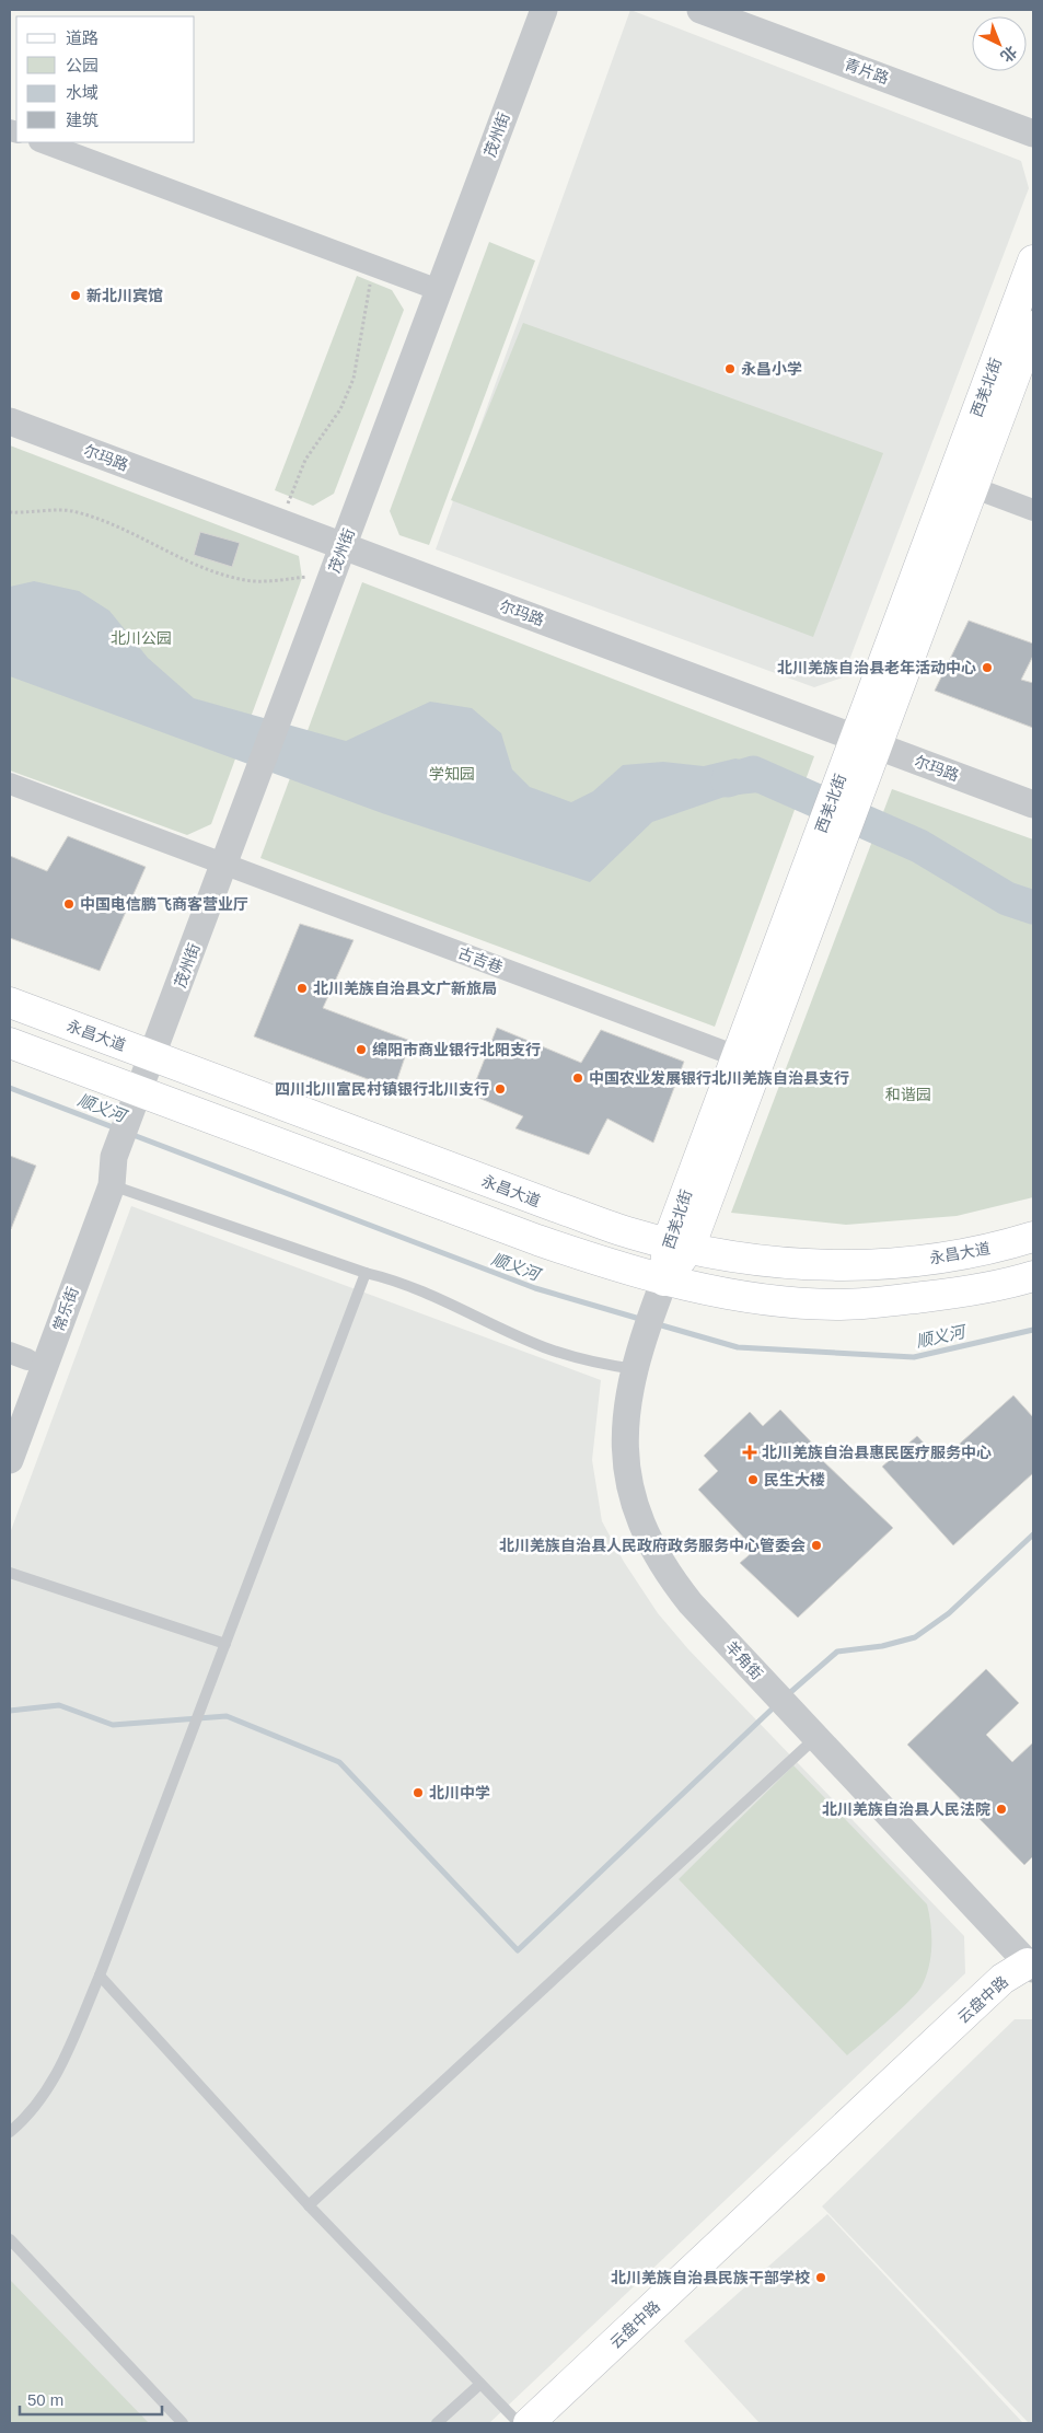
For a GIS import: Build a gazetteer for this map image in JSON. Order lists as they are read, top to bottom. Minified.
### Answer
{"streets":{"main road":["西羌北街","永昌大道","云盘中路"],"street":["青片路","茂州街","尔玛路","古吉巷","常乐街","羊角街"]},"crossings":[["茂州街","尔玛路"],["茂州街","古吉巷"],["茂州街","永昌大道"],["茂州街","常乐街"],["西羌北街","尔玛路"],["西羌北街","古吉巷"],["西羌北街","永昌大道"],["西羌北街","羊角街"],["羊角街","云盘中路"]],"water":["顺义河"],"parks":["北川公园","学知园","和谐园"],"places":{"other":["新北川宾馆","永昌小学","北川羌族自治县老年活动中心","中国电信鹏飞商客营业厅","北川羌族自治县文广新旅局","绵阳市商业银行北阳支行","中国农业发展银行北川羌族自治县支行","四川北川富民村镇银行北川支行","民生大楼","北川羌族自治县人民政府政务服务中心管委会","北川中学","北川羌族自治县人民法院","北川羌族自治县民族干部学校"],"health":["北川羌族自治县惠民医疗服务中心"]},"legend":["道路","公园","水域","建筑"],"scale_bar":"50 m","north":"bottom right"}
